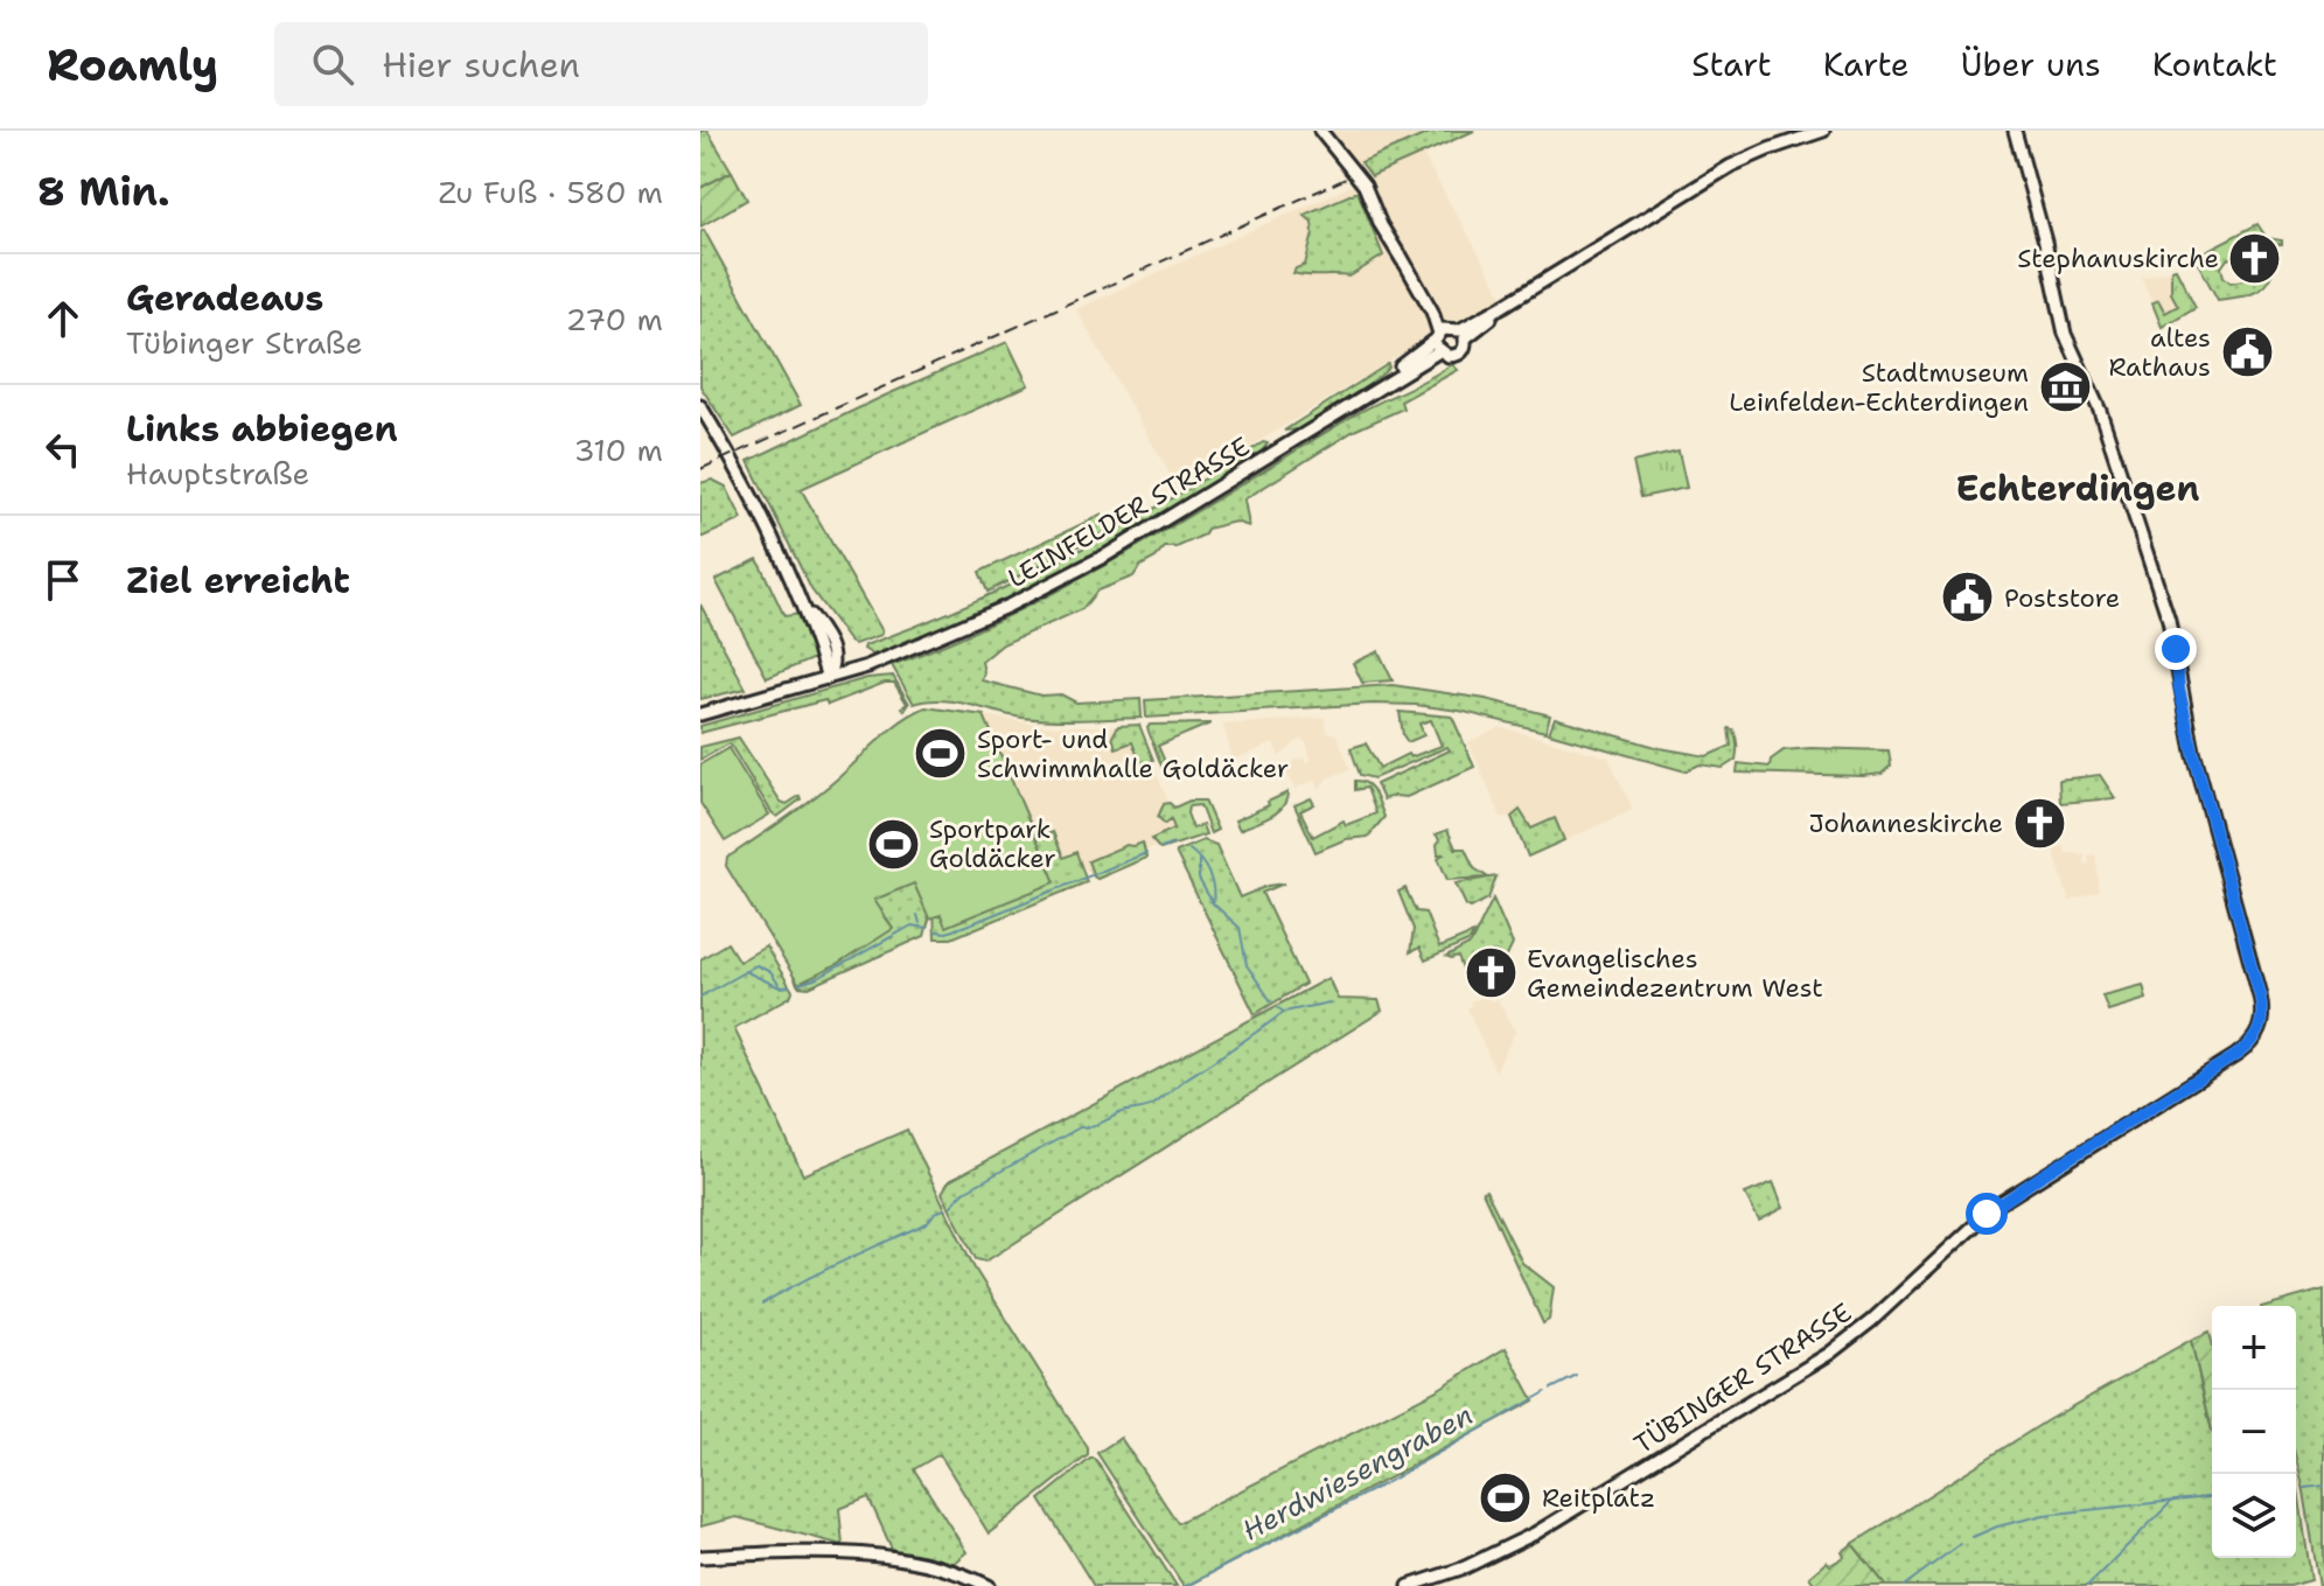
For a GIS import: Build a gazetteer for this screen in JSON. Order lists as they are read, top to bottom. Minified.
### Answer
{"streets":{"main road":["LEINFELDER STRASSE","TÜBINGER STRASSE"]},"districts":["Echterdingen"],"water":["Herdwiesengraben"],"places":{"church":["Stephanuskirche","Johanneskirche","Evangelisches Gemeindezentrum West"],"public building":["altes Rathaus","Poststore"],"museum":["Stadtmuseum Leinfelden-Echterdingen"],"sports":["Sport- und Schwimmhalle Goldäcker","Sportpark Goldäcker","Reitplatz"]},"page":{"header":"Roamly","search":"Hier suchen","nav":["Start","Karte","Über uns","Kontakt"],"heading":["8 Min.","Zu Fuß · 580 m"],"list":[["Geradeaus","Tübinger Straße","270 m"],["Links abbiegen","Hauptstraße","310 m"],"Ziel erreicht"],"map_buttons":["+","−"]}}
